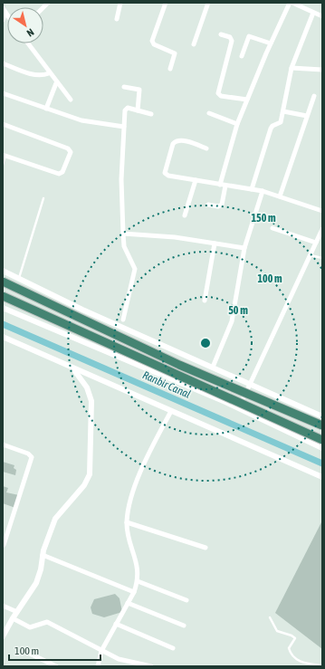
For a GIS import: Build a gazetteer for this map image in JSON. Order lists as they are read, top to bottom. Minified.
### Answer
{"water":["Ranbir Canal"],"scale_bar":"100 m","north":"bottom right","rings":["150 m","100 m","50 m"]}
